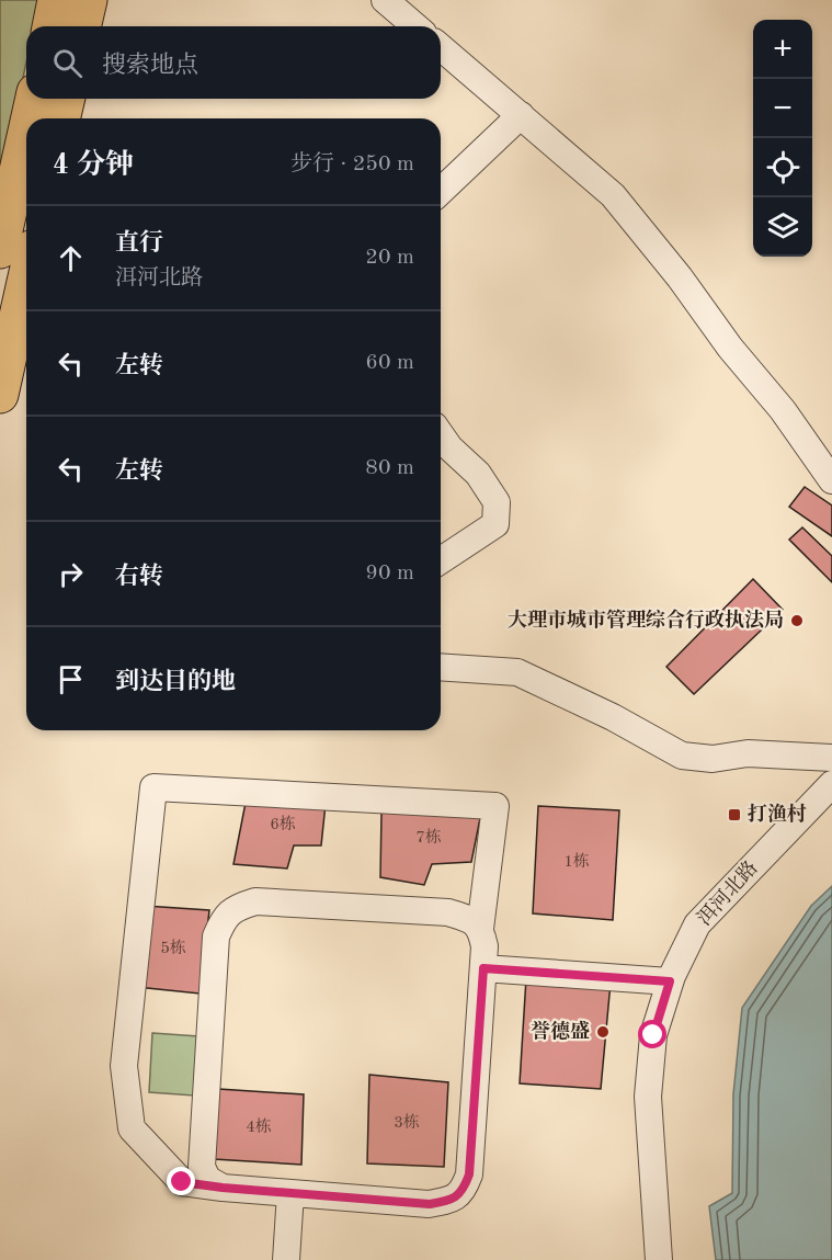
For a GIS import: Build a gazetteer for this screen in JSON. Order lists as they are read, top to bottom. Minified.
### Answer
{"streets":{"street":["洱河北路"]},"places":{"other":["大理市城市管理综合行政执法局","誉德盛"],"transit":["打渔村"]},"house_numbers":["6栋","7栋","1栋","5栋","3栋","4栋"],"page":{"map_buttons":["+","−"],"search":"搜索地点","heading":["4 分钟","步行 · 250 m"],"list":[["直行","洱河北路","20 m"],["左转","60 m"],["左转","80 m"],["右转","90 m"],"到达目的地"]}}
